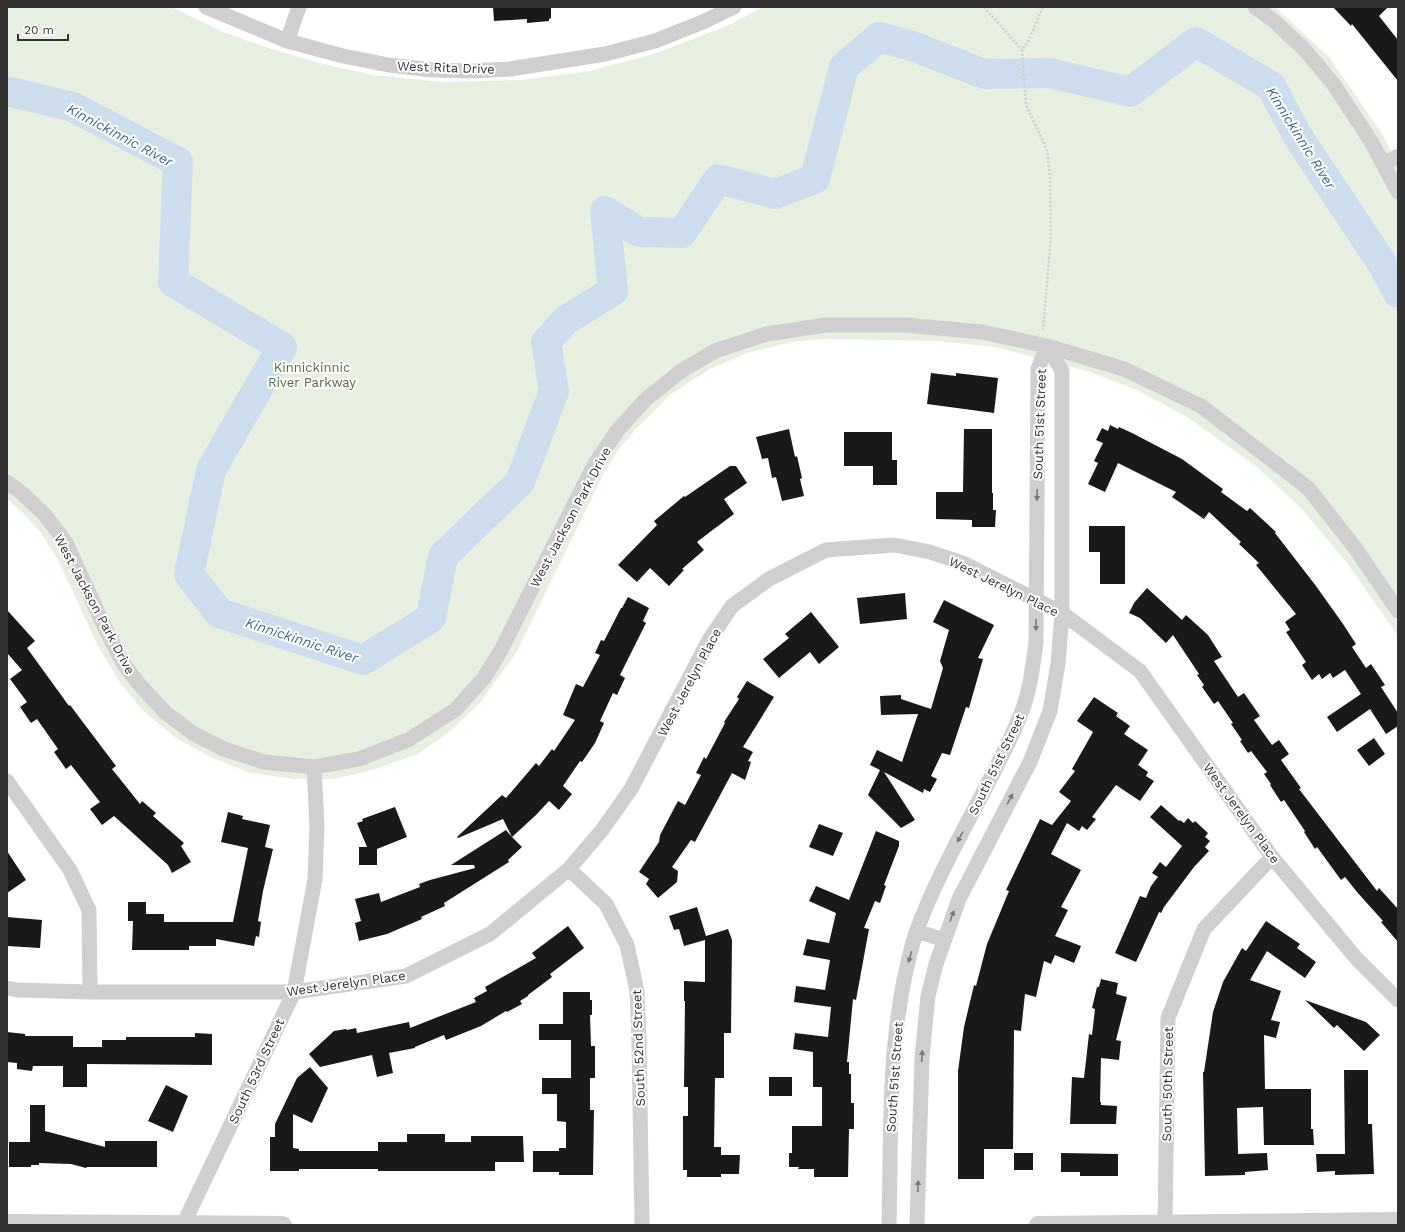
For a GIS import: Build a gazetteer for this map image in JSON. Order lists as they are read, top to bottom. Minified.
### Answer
{"streets":{"street":["West Rita Drive","South 51st Street","West Jackson Park Drive","West Jerelyn Place","South 52nd Street","South 53rd Street","South 50th Street"]},"crossings":[["South 51st Street","West Jackson Park Drive"],["South 51st Street","West Jerelyn Place"],["West Jackson Park Drive","South 53rd Street"],["West Jerelyn Place","South 52nd Street"],["West Jerelyn Place","South 53rd Street"],["West Jerelyn Place","South 50th Street"]],"water":["Kinnickinnic River"],"parks":["Kinnickinnic River Parkway"],"scale_bar":"20 m"}
